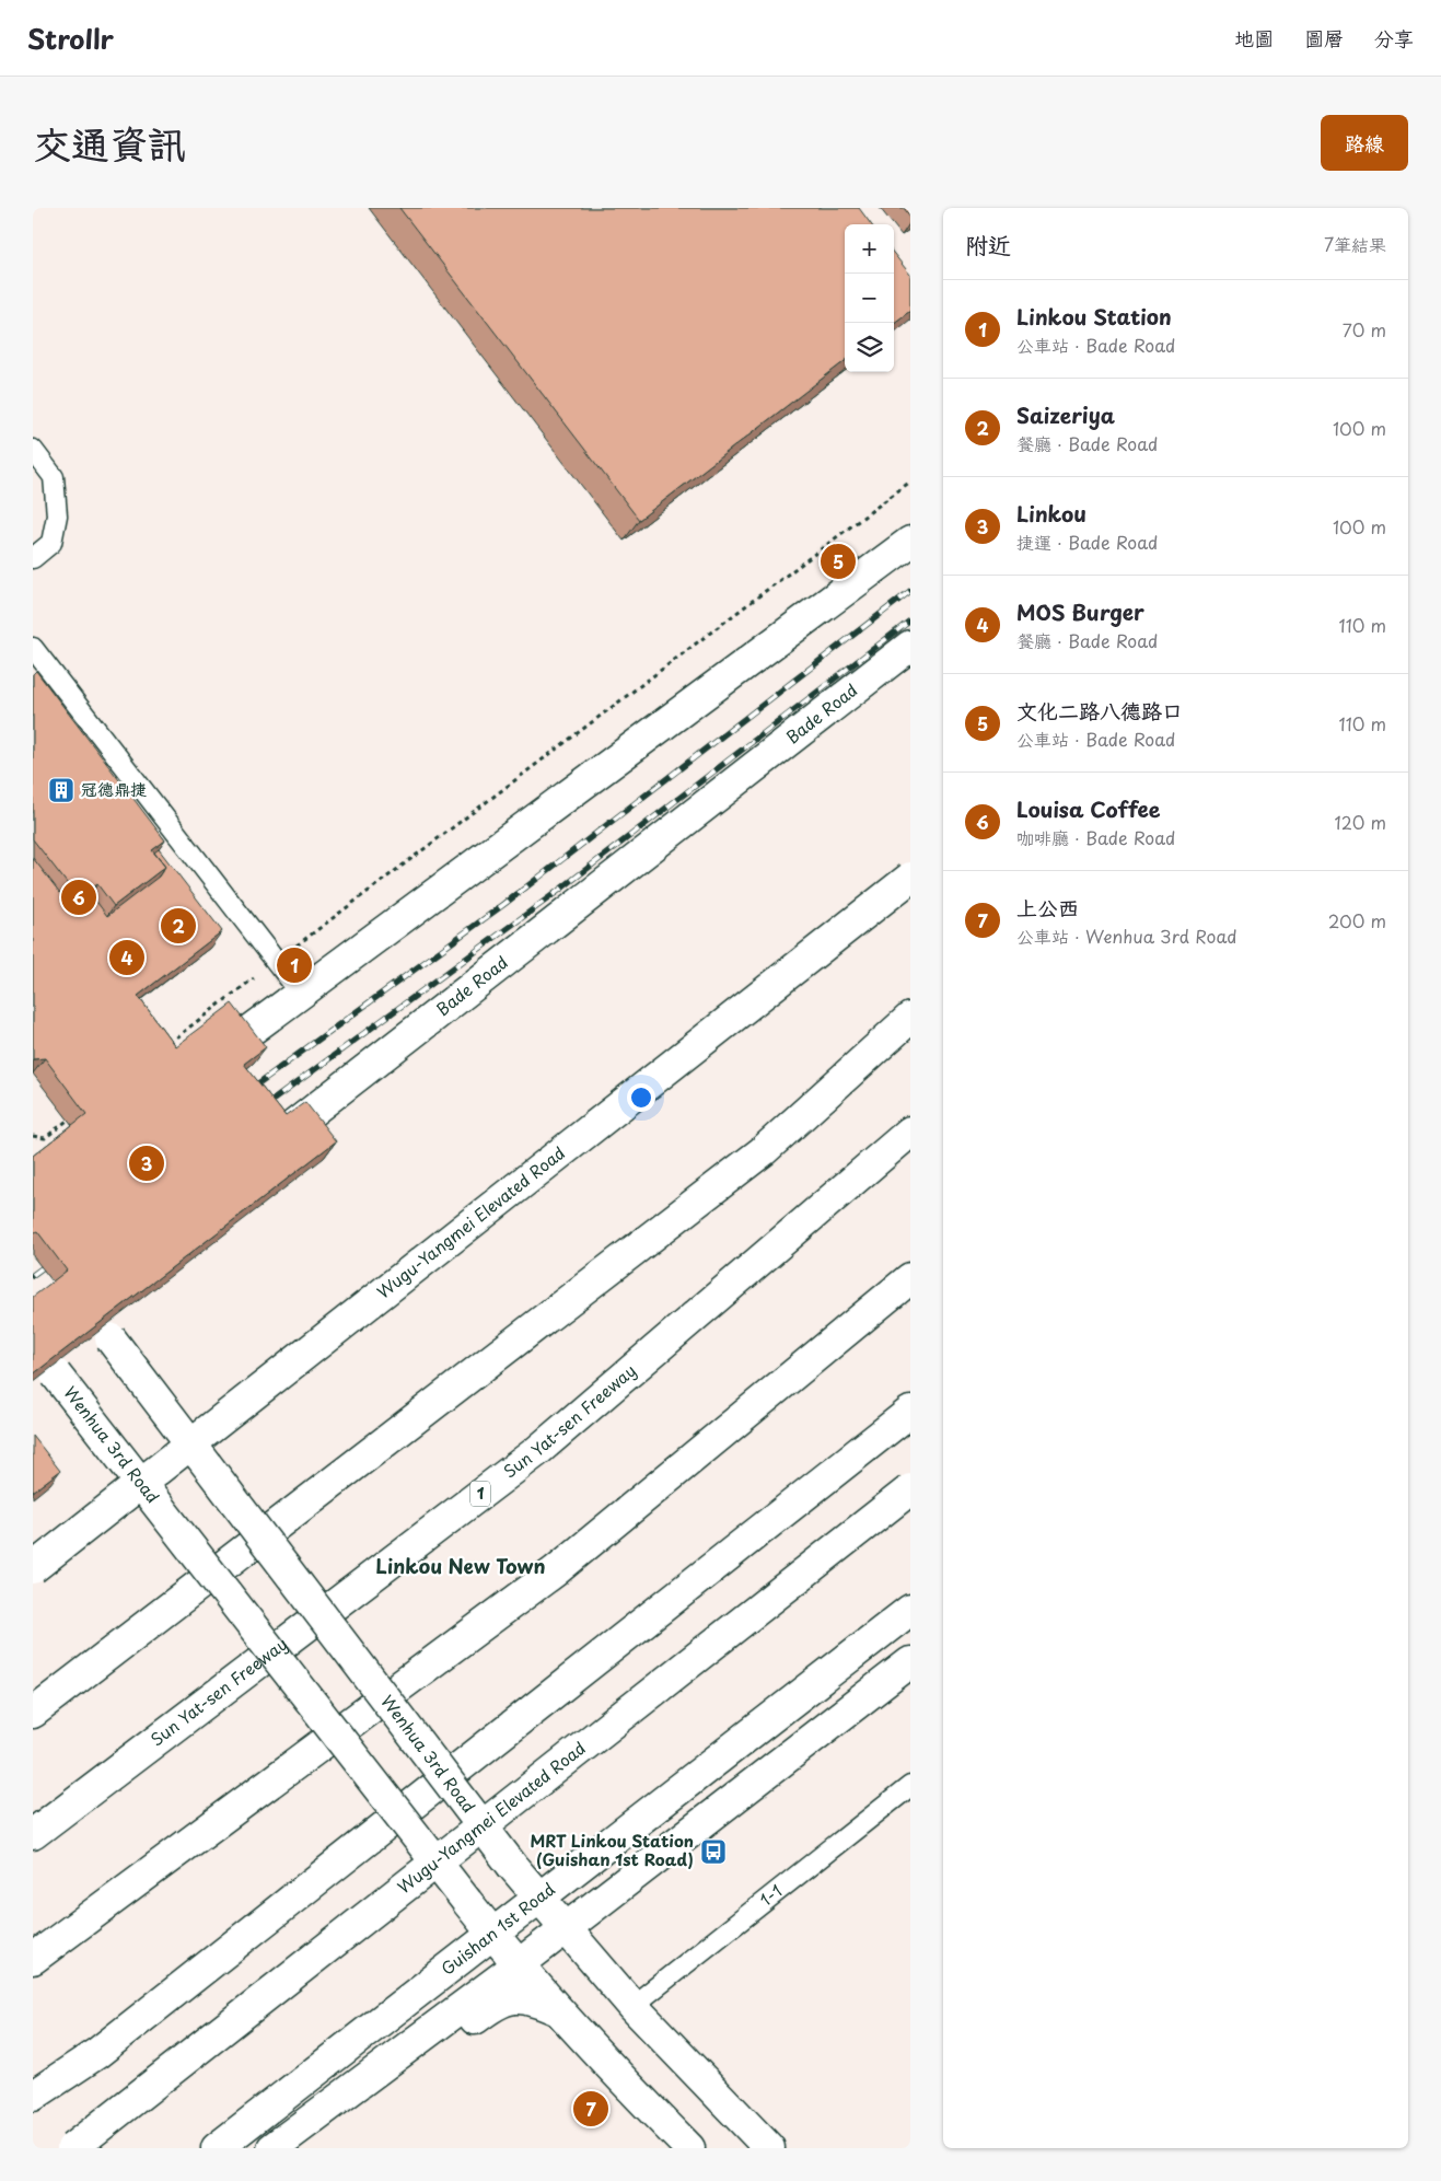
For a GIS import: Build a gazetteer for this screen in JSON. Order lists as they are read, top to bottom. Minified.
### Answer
{"streets":{"main road":["Bade Road","Wugu-Yangmei Elevated Road","Sun Yat-sen Freeway","Wenhua 3rd Road","1","Guishan 1st Road"],"lane":["1-1"]},"crossings":[["Wenhua 3rd Road","1-1"],["Wenhua 3rd Road","Guishan 1st Road"]],"districts":["Linkou New Town"],"places":{"building":["冠德鼎捷"],"bus stop":["MRT Linkou Station (Guishan 1st Road)"]},"page":{"header":"Strollr","nav":["地圖","圖層","分享"],"title":"交通資訊","buttons":"路線","heading":["附近","7筆結果"],"map_buttons":["+","−"],"list":[{"mark":"1","name":"Linkou Station","note":"公車站 · Bade Road","value":"70 m"},{"mark":"2","name":"Saizeriya","note":"餐廳 · Bade Road","value":"100 m"},{"mark":"3","name":"Linkou","note":"捷運 · Bade Road","value":"100 m"},{"mark":"4","name":"MOS Burger","note":"餐廳 · Bade Road","value":"110 m"},{"mark":"5","name":"文化二路八德路口","note":"公車站 · Bade Road","value":"110 m"},{"mark":"6","name":"Louisa Coffee","note":"咖啡廳 · Bade Road","value":"120 m"},{"mark":"7","name":"上公西","note":"公車站 · Wenhua 3rd Road","value":"200 m"}],"pins":["5","6","2","4","1","3","7"]}}
